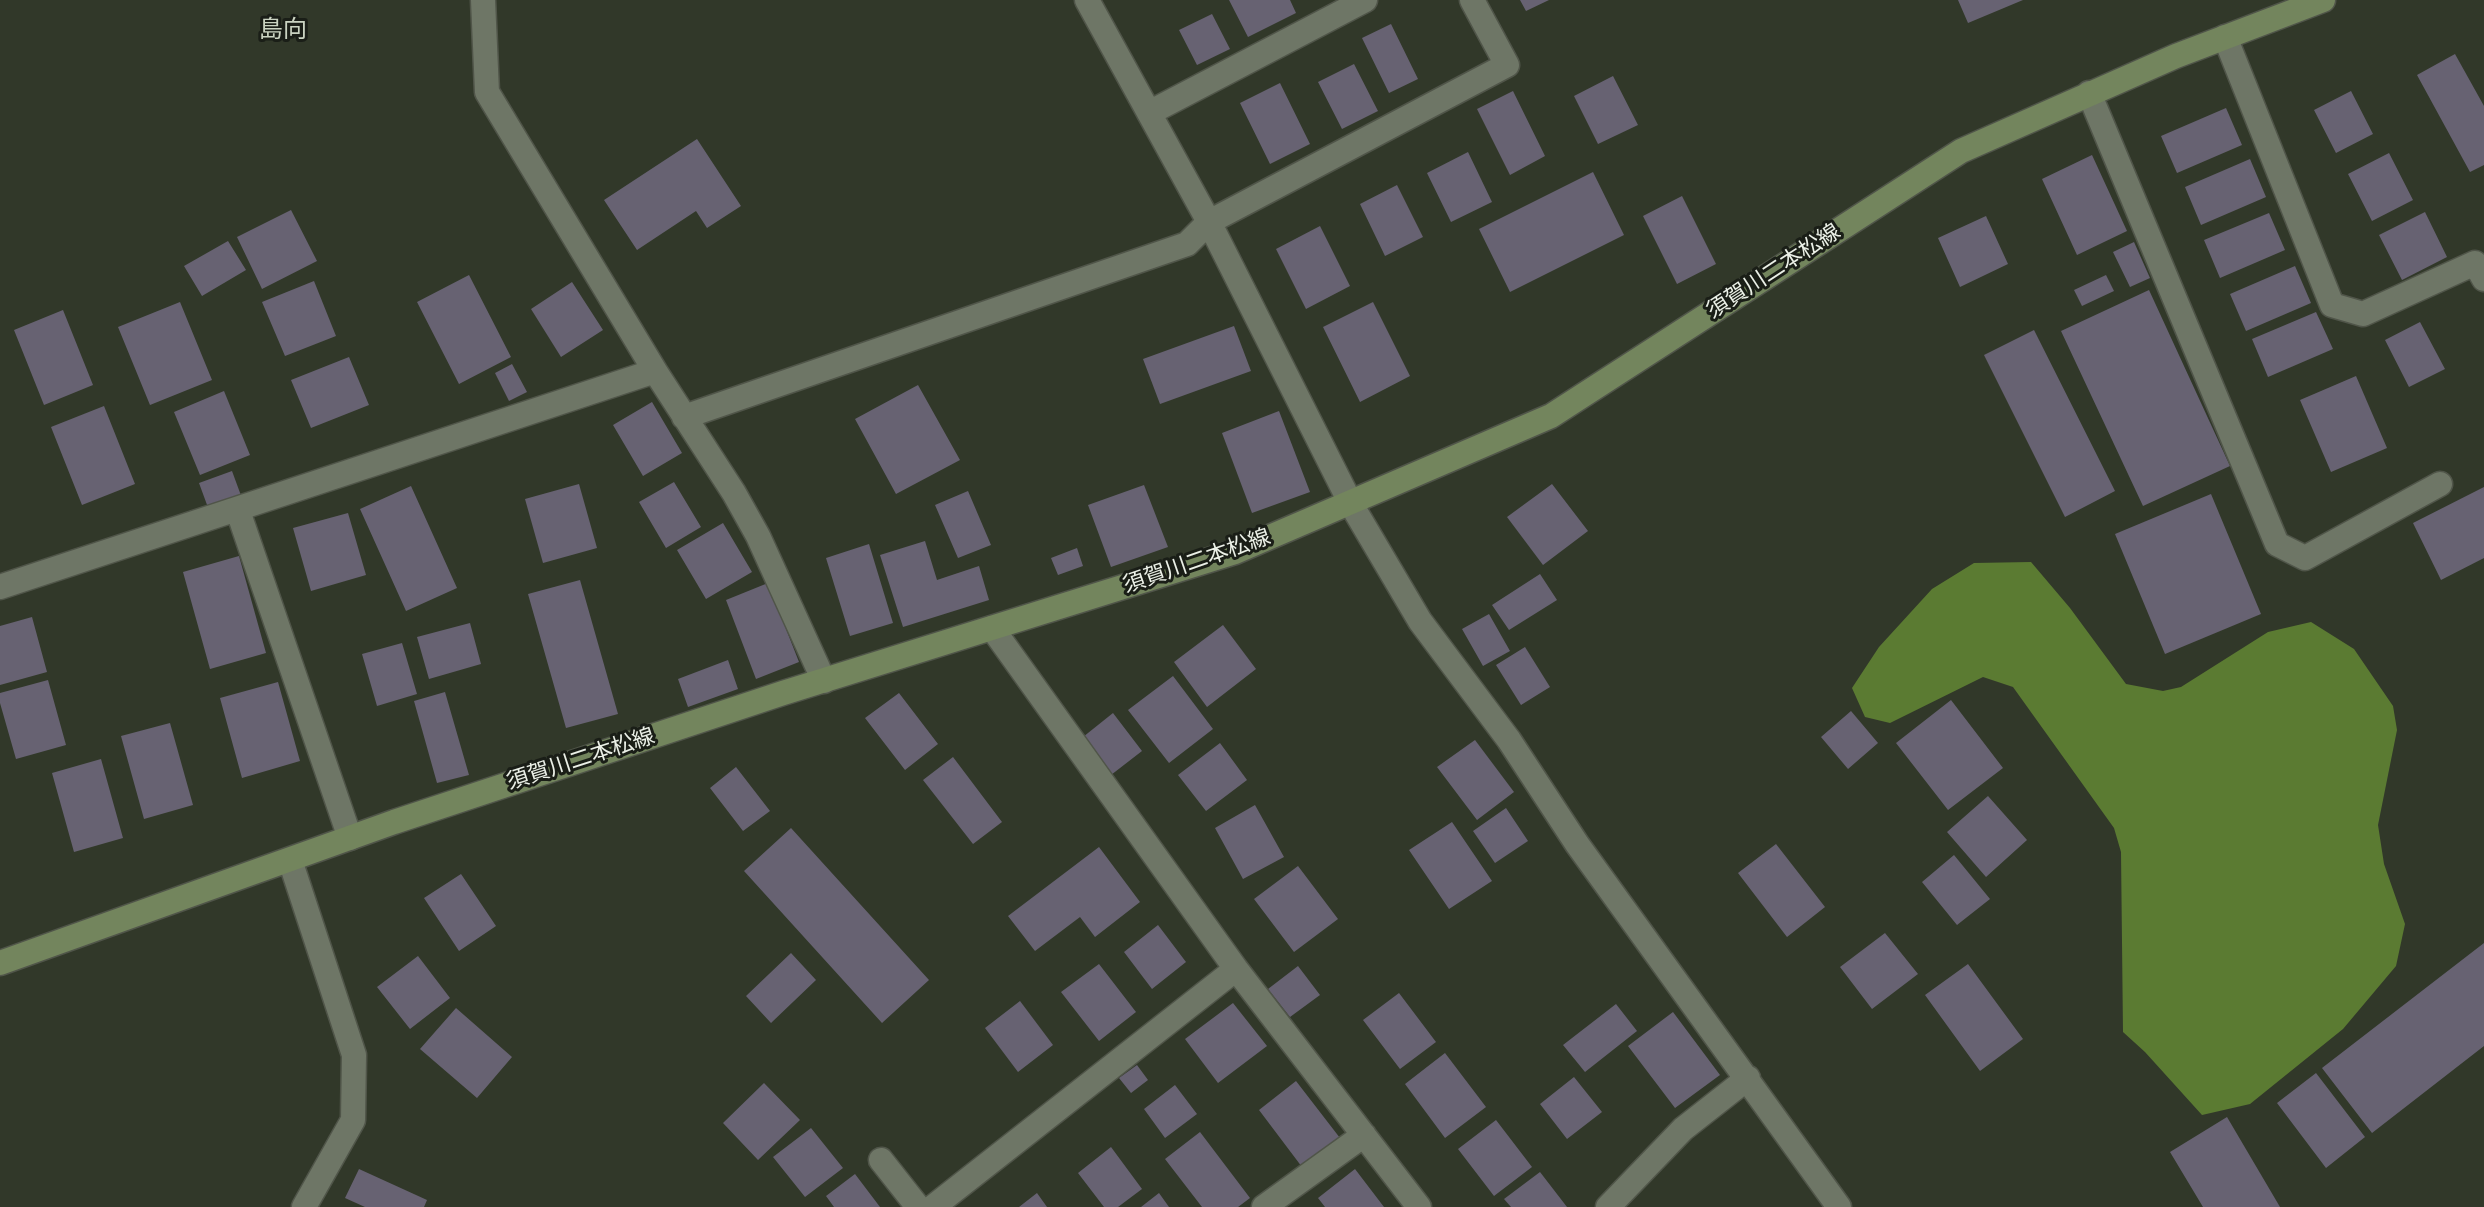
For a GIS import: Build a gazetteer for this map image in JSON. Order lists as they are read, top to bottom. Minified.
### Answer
{"streets":{"main road":["須賀川二本松線"]},"districts":["島向"]}
